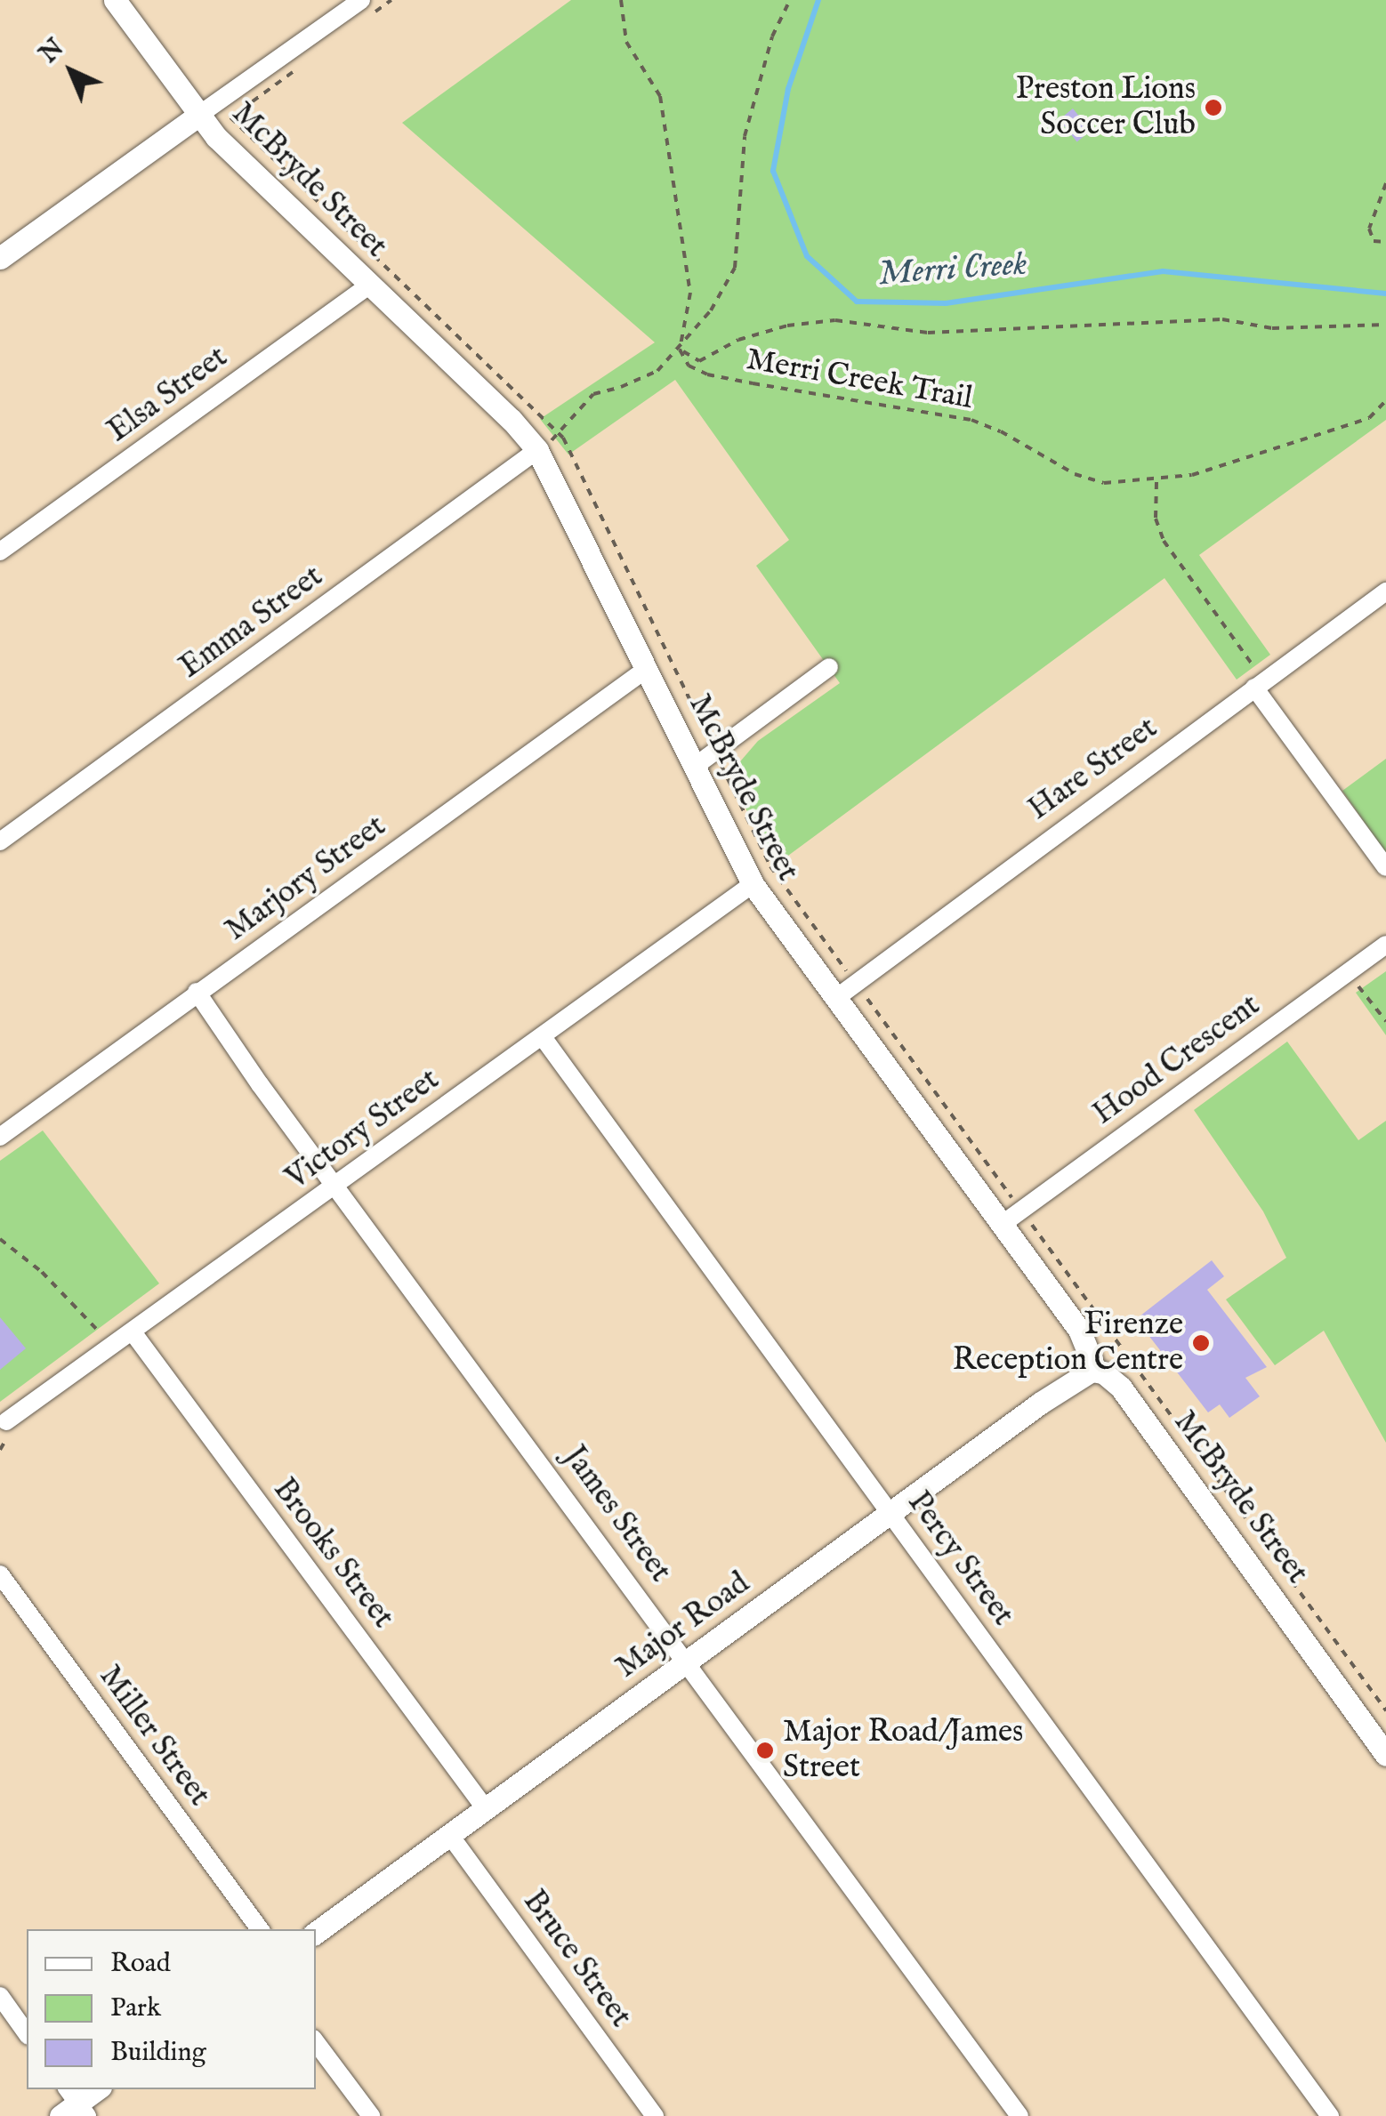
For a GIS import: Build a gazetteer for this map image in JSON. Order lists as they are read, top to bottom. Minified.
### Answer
{"streets":{"street":["McBryde Street","Elsa Street","Emma Street","Hare Street","Marjory Street","Hood Crescent","Victory Street","James Street","Brooks Street","Percy Street","Major Road","Miller Street","Bruce Street"],"path":["Merri Creek Trail"]},"crossings":[["McBryde Street","Elsa Street"],["McBryde Street","Emma Street"],["McBryde Street","Hare Street"],["McBryde Street","Marjory Street"],["McBryde Street","Hood Crescent"],["McBryde Street","Victory Street"],["McBryde Street","Major Road"],["Marjory Street","James Street"],["Victory Street","James Street"],["Victory Street","Brooks Street"],["Victory Street","Percy Street"],["James Street","Major Road"],["Brooks Street","Major Road"],["Percy Street","Major Road"],["Major Road","Bruce Street"]],"water":["Merri Creek"],"places":["Preston Lions Soccer Club","Firenze Reception Centre","Major Road/James Street"],"legend":["Road","Park","Building"],"north":"top left"}
